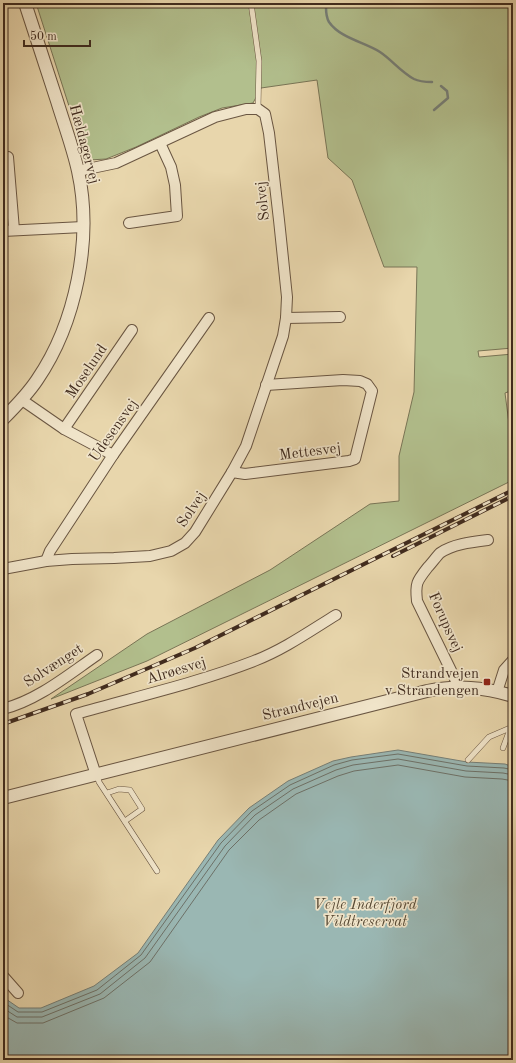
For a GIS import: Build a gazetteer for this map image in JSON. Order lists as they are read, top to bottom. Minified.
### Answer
{"streets":{"street":["Hældagervej","Solvej","Moselund","Udesensvej","Mettesvej","Forupsvej","Solvænget","Alrøesvej","Strandvejen"]},"crossings":[["Solvej","Udesensvej"],["Solvej","Mettesvej"],["Forupsvej","Strandvejen"],["Alrøesvej","Strandvejen"]],"parks":["Vejle Inderfjord Vildtreservat"],"places":{"transit":["Strandvejen v Strandengen"]},"scale_bar":"50 m"}
